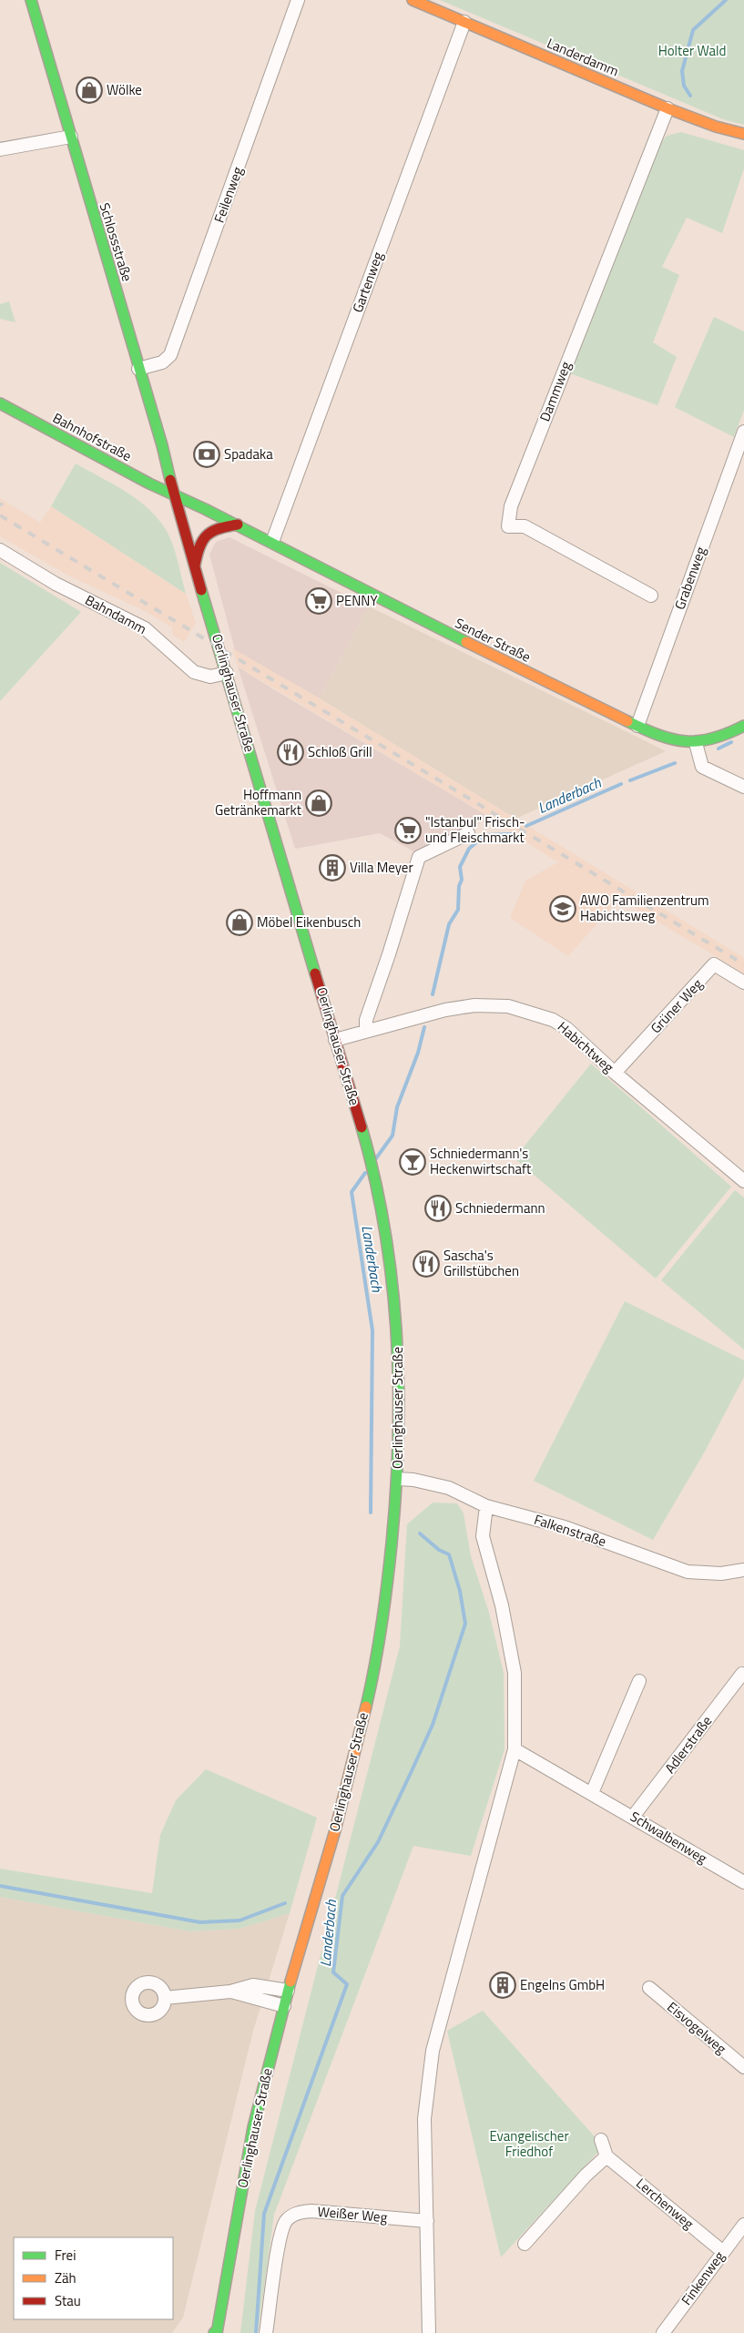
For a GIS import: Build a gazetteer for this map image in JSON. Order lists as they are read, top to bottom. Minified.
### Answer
{"streets":{"main road":["Landerdamm","Schlossstraße","Bahnhofstraße","Sender Straße","Oerlinghauser Straße"],"street":["Feilenweg","Gartenweg","Dammweg","Grabenweg","Bahndamm","Grüner Weg","Habichtweg","Falkenstraße","Adlerstraße","Schwalbenweg","Eisvogelweg","Lerchenweg","Weißer Weg","Finkenweg"]},"crossings":[["Landerdamm","Gartenweg"],["Landerdamm","Dammweg"],["Feilenweg","Schlossstraße"],["Schlossstraße","Bahnhofstraße"],["Schlossstraße","Sender Straße"],["Schlossstraße","Oerlinghauser Straße"],["Gartenweg","Sender Straße"],["Bahnhofstraße","Sender Straße"],["Bahnhofstraße","Oerlinghauser Straße"],["Grabenweg","Sender Straße"],["Bahndamm","Oerlinghauser Straße"],["Sender Straße","Oerlinghauser Straße"],["Oerlinghauser Straße","Habichtweg"],["Oerlinghauser Straße","Falkenstraße"],["Grüner Weg","Habichtweg"],["Adlerstraße","Schwalbenweg"],["Lerchenweg","Finkenweg"]],"water":["Landerbach"],"parks":["Holter Wald","Evangelischer Friedhof"],"places":{"shop":["Wölke","Hoffmann Getränkemarkt","Möbel Eikenbusch"],"bank":["Spadaka"],"supermarket":["PENNY","\"Istanbul\" Frisch- und Fleischmarkt"],"restaurant":["Schloß Grill","Schniedermann","Sascha's Grillstübchen"],"building":["Villa Meyer","Engelns GmbH"],"school or university":["AWO Familienzentrum Habichtsweg"],"bar":["Schniedermann's Heckenwirtschaft"]},"legend":["Frei","Zäh","Stau"]}
